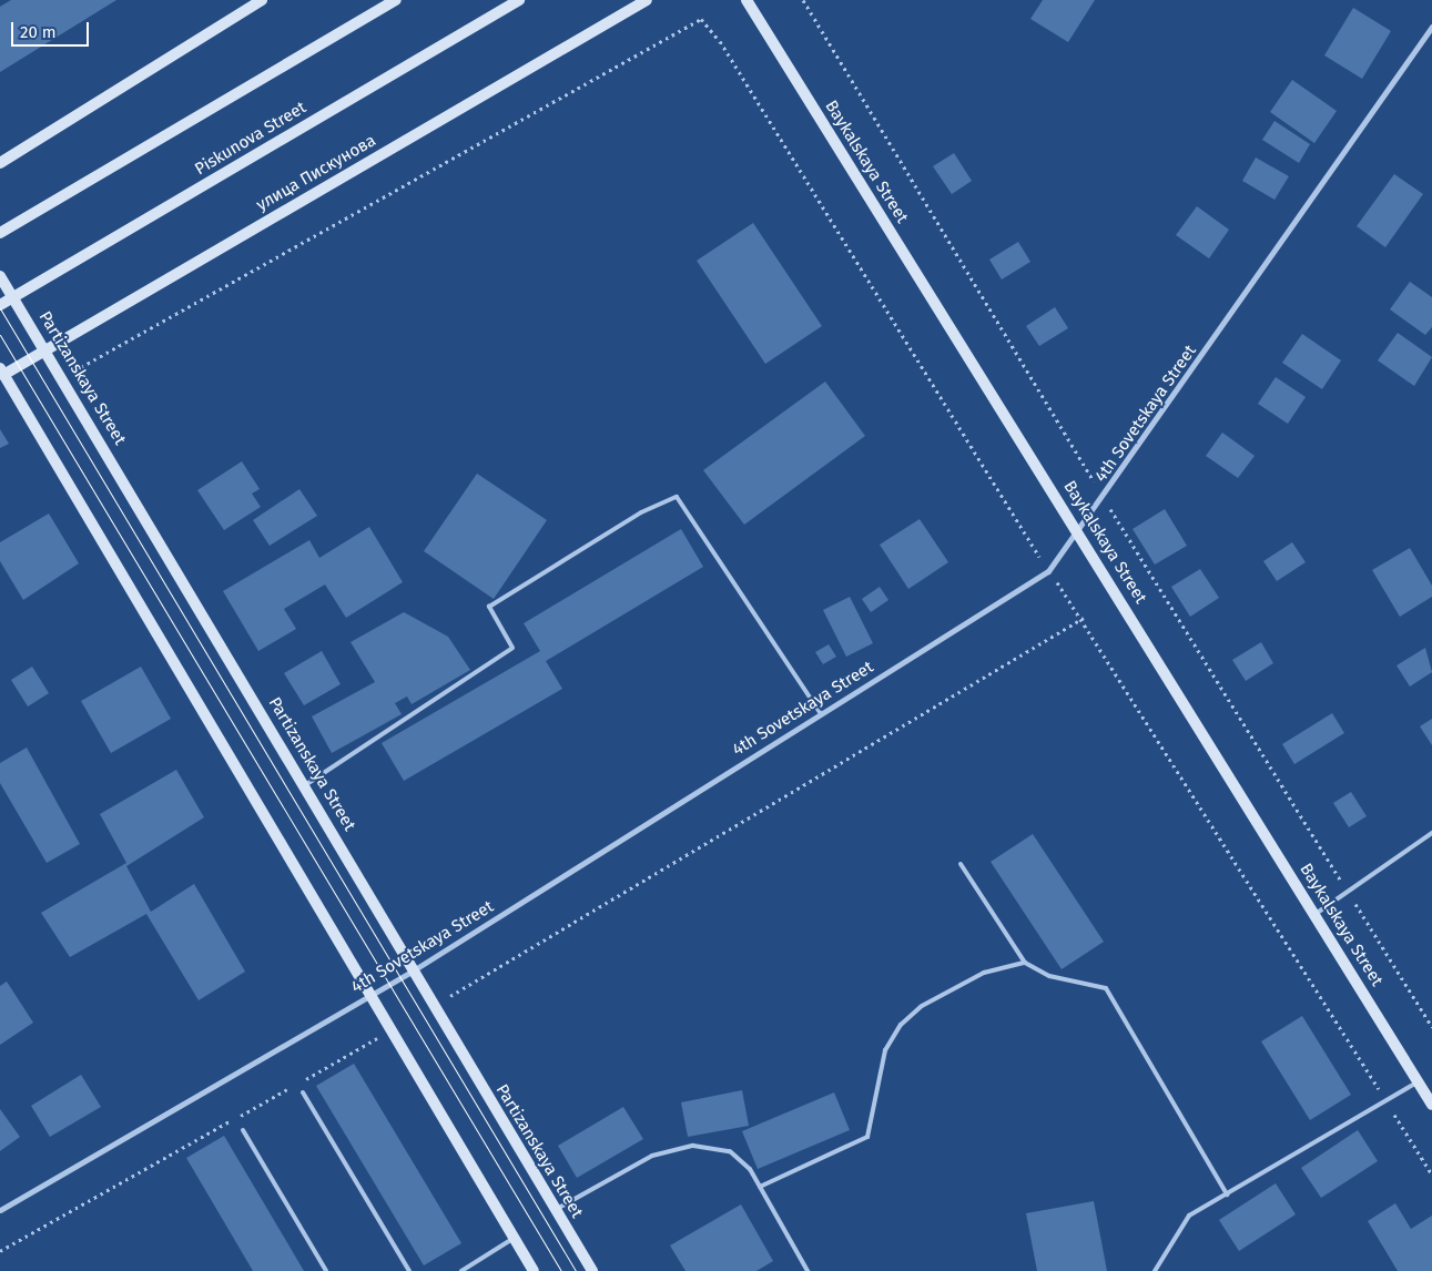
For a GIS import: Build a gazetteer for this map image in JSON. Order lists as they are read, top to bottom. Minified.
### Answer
{"streets":{"street":["Piskunova Street","Baykalskaya Street","улица Пискунова","Partizanskaya Street","4th Sovetskaya Street"]},"crossings":[["Piskunova Street","Partizanskaya Street"],["Baykalskaya Street","4th Sovetskaya Street"],["улица Пискунова","Partizanskaya Street"],["Partizanskaya Street","4th Sovetskaya Street"]],"scale_bar":"20 m"}
